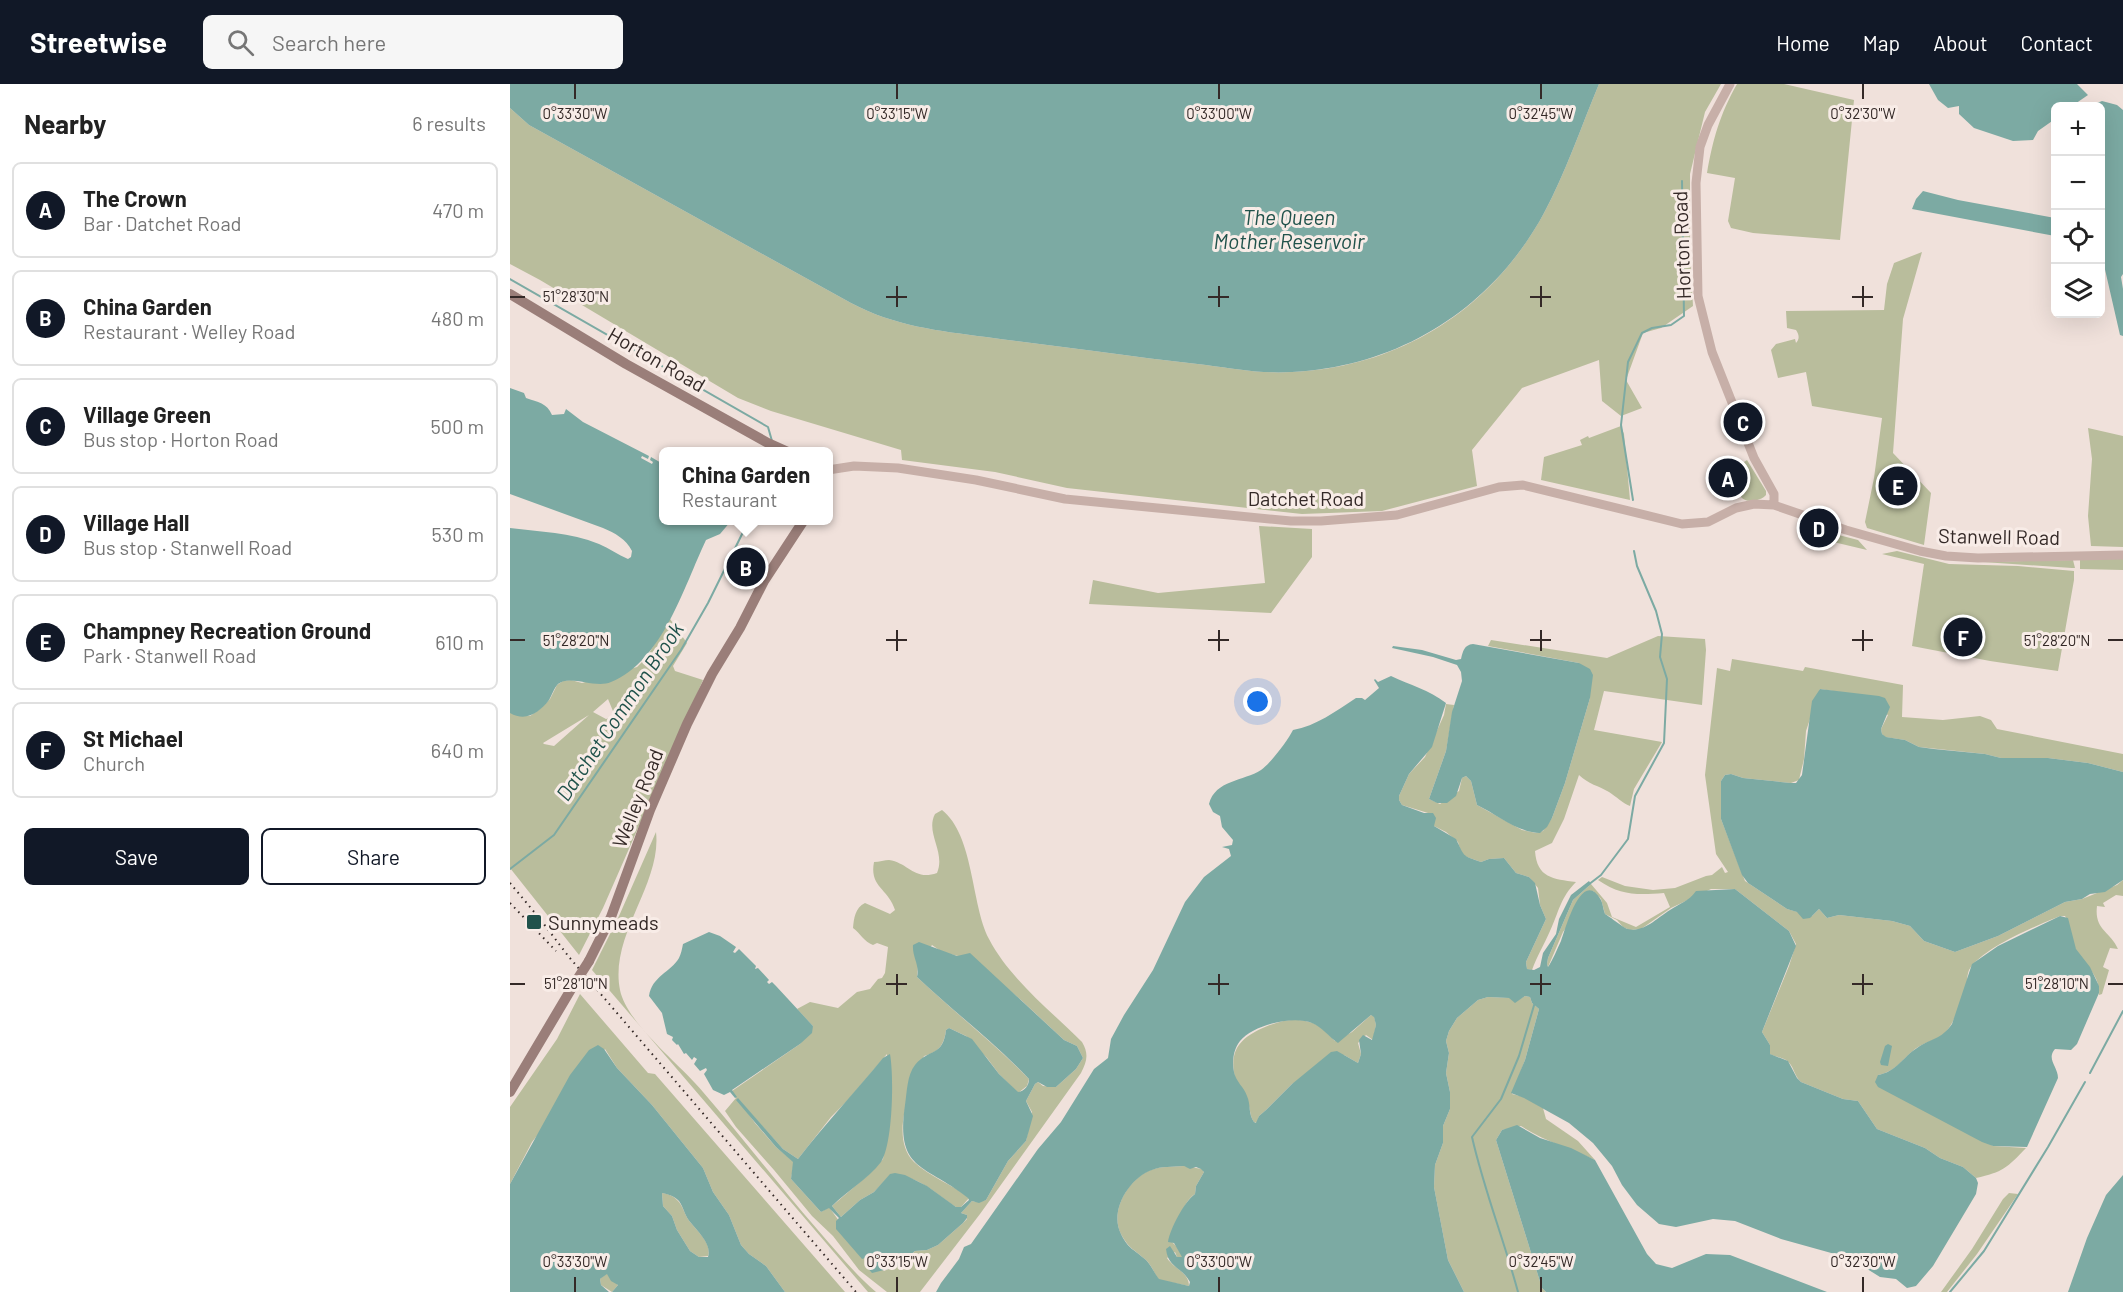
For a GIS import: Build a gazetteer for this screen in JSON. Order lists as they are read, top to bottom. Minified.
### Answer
{"streets":{"main road":["Horton Road","Welley Road"],"street":["Datchet Road","Stanwell Road"]},"crossings":[["Horton Road","Datchet Road"],["Horton Road","Stanwell Road"],["Datchet Road","Stanwell Road"]],"water":["The Queen Mother Reservoir","Datchet Common Brook"],"places":{"transit":["Sunnymeads"]},"page":{"header":"Streetwise","search":"Search here","nav":["Home","Map","About","Contact"],"heading":["Nearby","6 results"],"map_buttons":["+","−"],"list":[{"mark":"A","name":"The Crown","note":"Bar · Datchet Road","value":"470 m"},{"mark":"B","name":"China Garden","note":"Restaurant · Welley Road","value":"480 m"},{"mark":"C","name":"Village Green","note":"Bus stop · Horton Road","value":"500 m"},{"mark":"D","name":"Village Hall","note":"Bus stop · Stanwell Road","value":"530 m"},{"mark":"E","name":"Champney Recreation Ground","note":"Park · Stanwell Road","value":"610 m"},{"mark":"F","name":"St Michael","note":"Church","value":"640 m"}],"pins":["C","A","E","D","B","F"],"popup":["China Garden","Restaurant"],"buttons":["Save","Share"]},"coordinates":["0°33'30\"W","0°33'15\"W","0°33'00\"W","0°32'45\"W","0°32'30\"W","51°28'30\"N","51°28'20\"N","51°28'10\"N"]}
